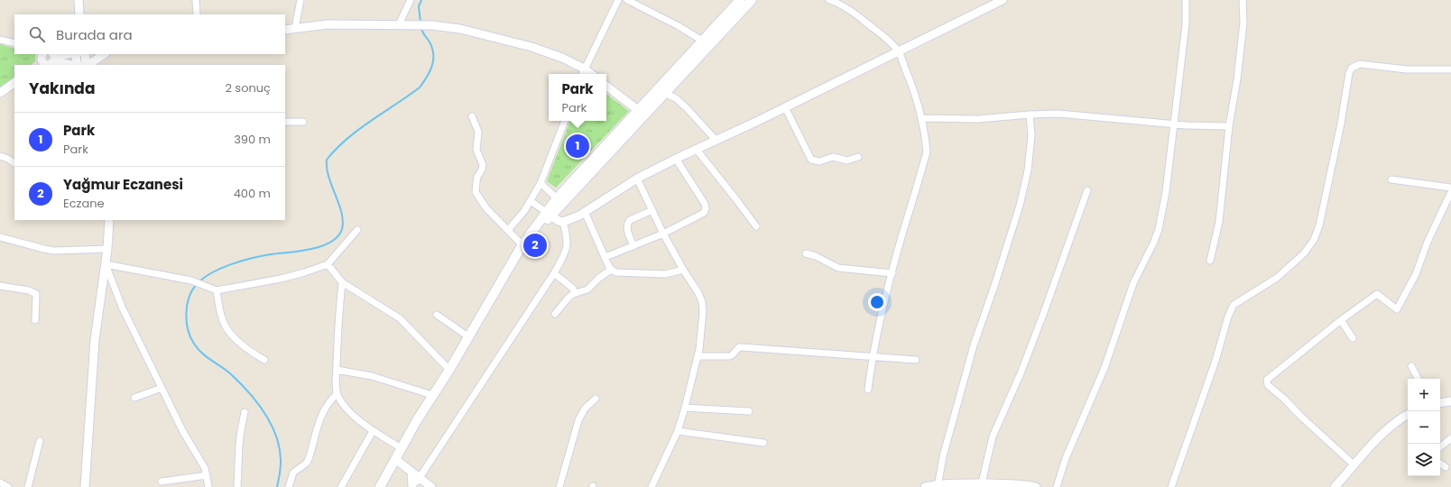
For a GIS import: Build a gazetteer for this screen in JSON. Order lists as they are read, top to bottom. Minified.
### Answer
{"page":{"search":"Burada ara","heading":["Yakında","2 sonuç"],"popup":["Park","Park"],"list":[{"mark":"1","name":"Park","note":"Park","value":"390 m"},{"mark":"2","name":"Yağmur Eczanesi","note":"Eczane","value":"400 m"}],"pins":["1","2"],"map_buttons":["+","−"]}}
